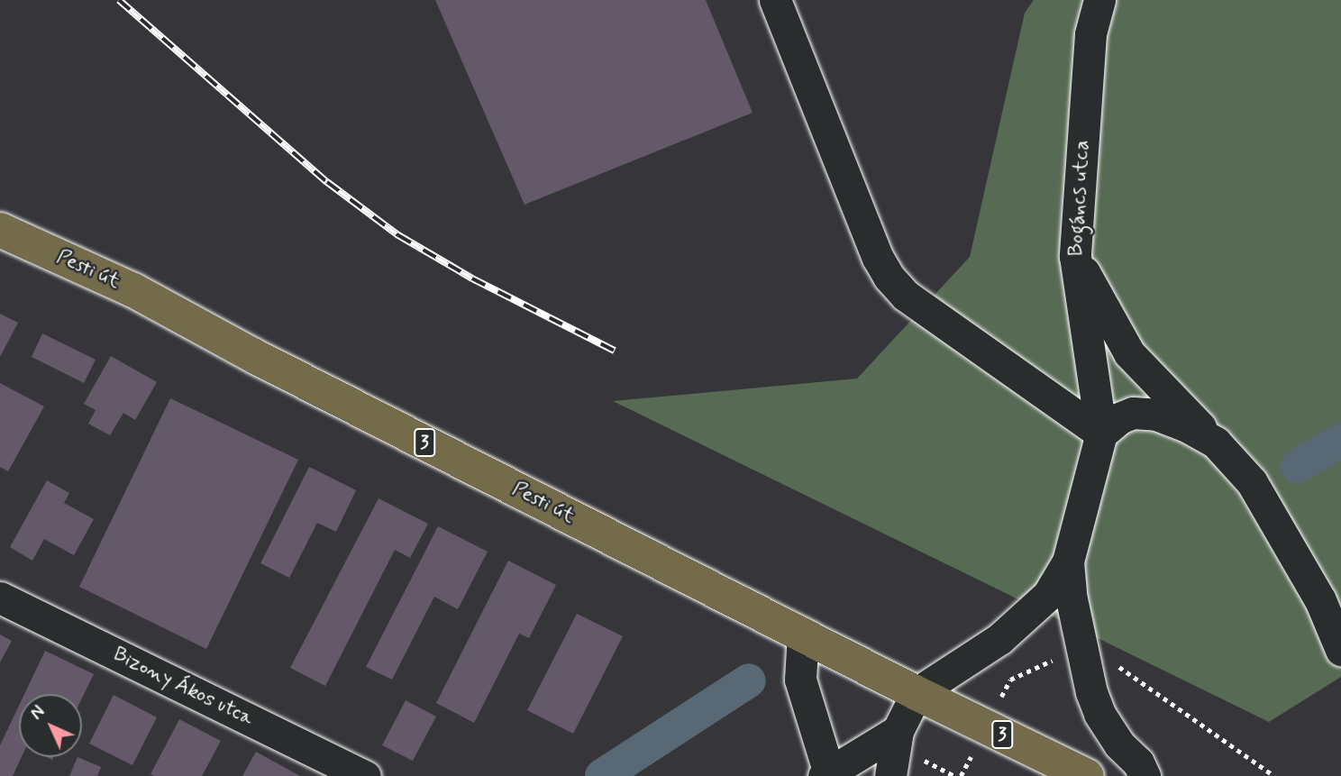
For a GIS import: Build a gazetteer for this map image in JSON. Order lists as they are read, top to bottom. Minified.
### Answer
{"streets":{"main road":["Pesti út","3"],"street":["Bogáncs utca","Bizony Ákos utca"]},"north":"top left"}
